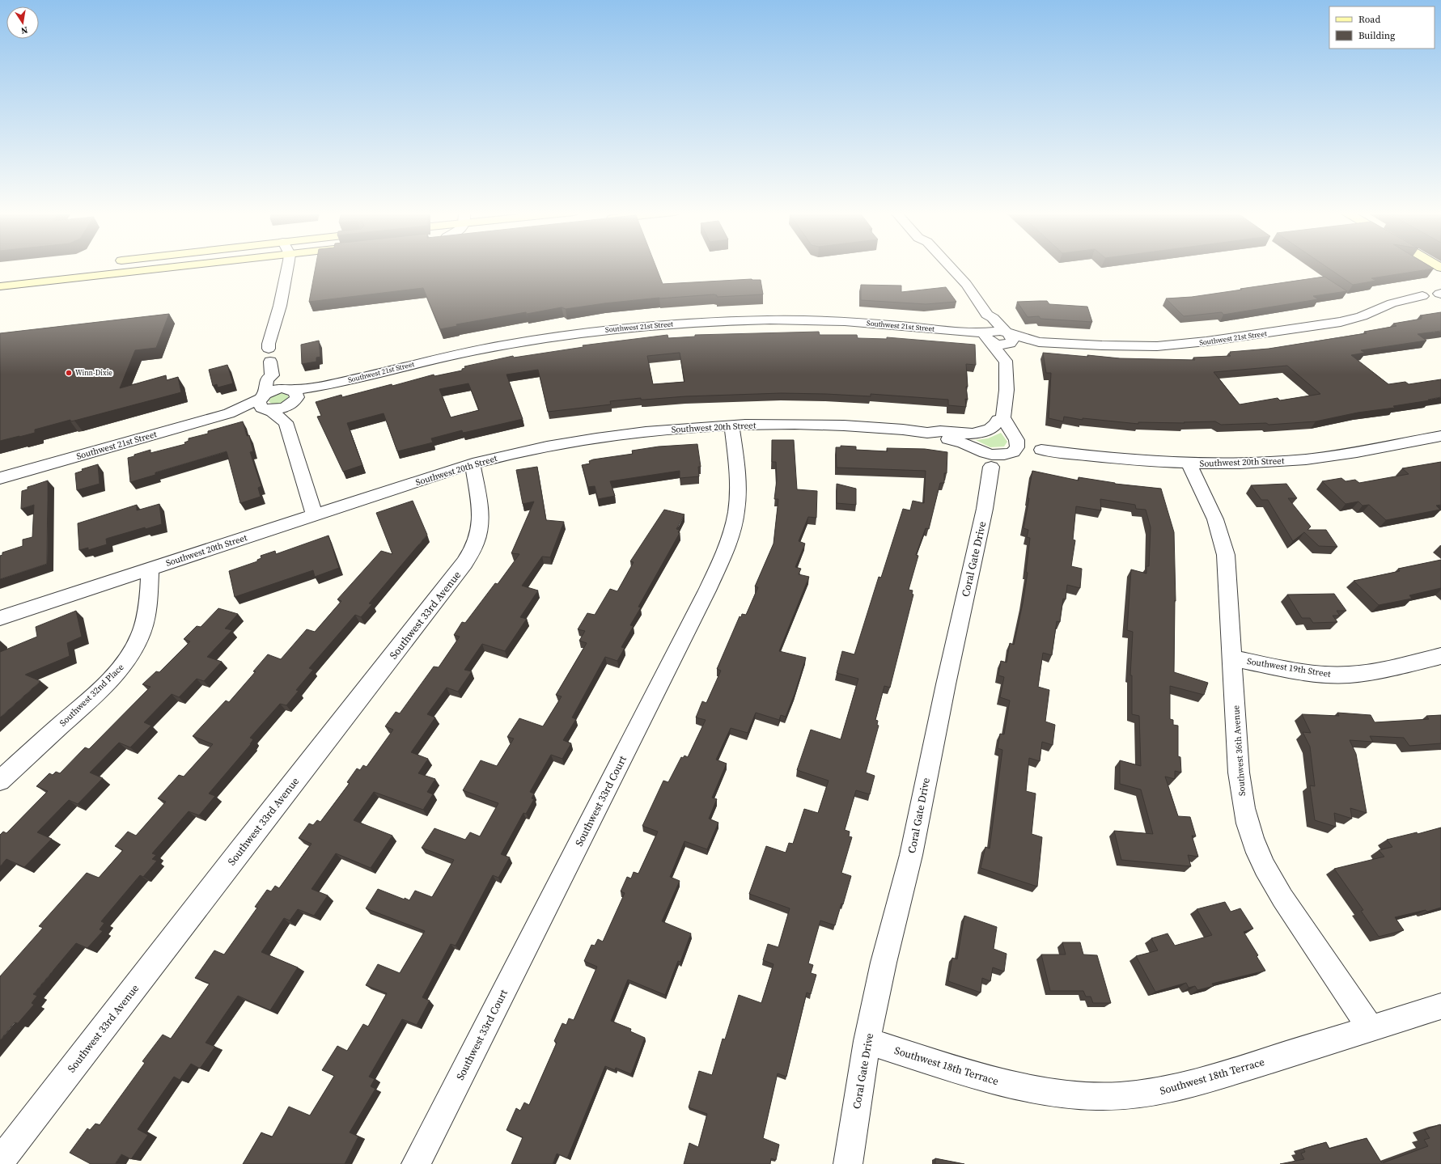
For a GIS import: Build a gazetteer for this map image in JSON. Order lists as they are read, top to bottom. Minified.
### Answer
{"streets":{"street":["Southwest 21st Street","Southwest 20th Street","Coral Gate Drive","Southwest 33rd Avenue","Southwest 19th Street","Southwest 32nd Place","Southwest 36th Avenue","Southwest 33rd Court","Southwest 18th Terrace"]},"crossings":[["Southwest 20th Street","Southwest 33rd Avenue"],["Southwest 20th Street","Southwest 32nd Place"],["Southwest 20th Street","Southwest 36th Avenue"],["Southwest 20th Street","Southwest 33rd Court"],["Coral Gate Drive","Southwest 18th Terrace"],["Southwest 19th Street","Southwest 36th Avenue"],["Southwest 36th Avenue","Southwest 18th Terrace"]],"places":["Winn-Dixie"],"legend":["Road","Building"],"north":"bottom"}
